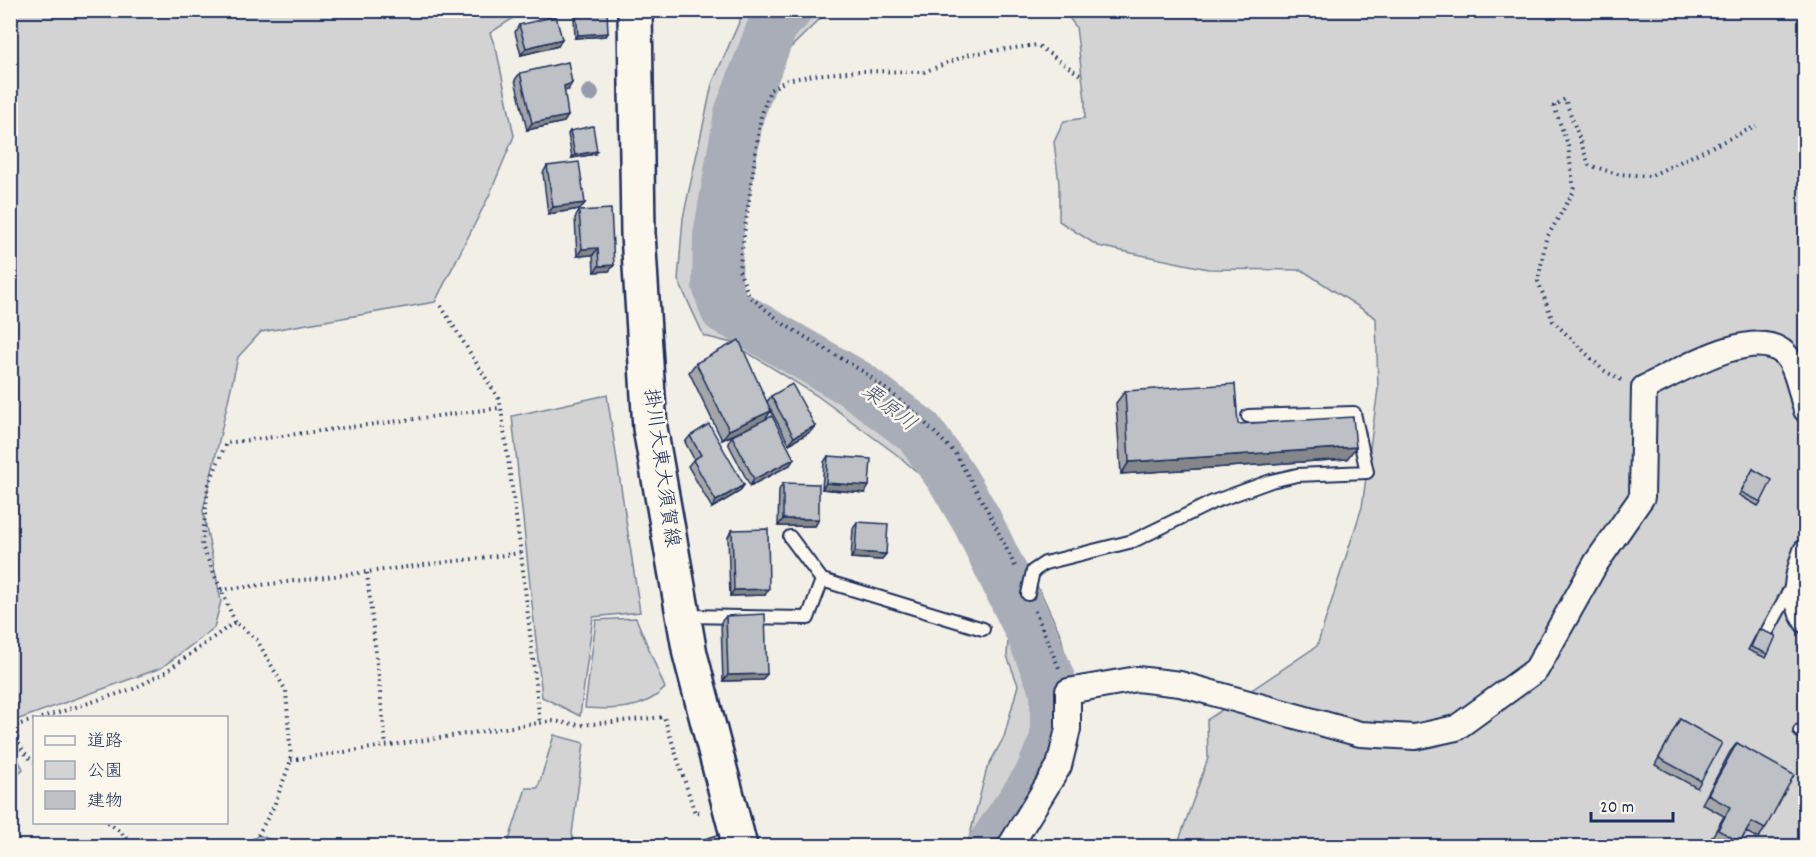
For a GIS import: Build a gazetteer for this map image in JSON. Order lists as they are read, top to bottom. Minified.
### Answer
{"streets":{"main road":["掛川大東大須賀線"]},"water":["栗原川"],"legend":["道路","公園","建物"],"scale_bar":"20 m"}
